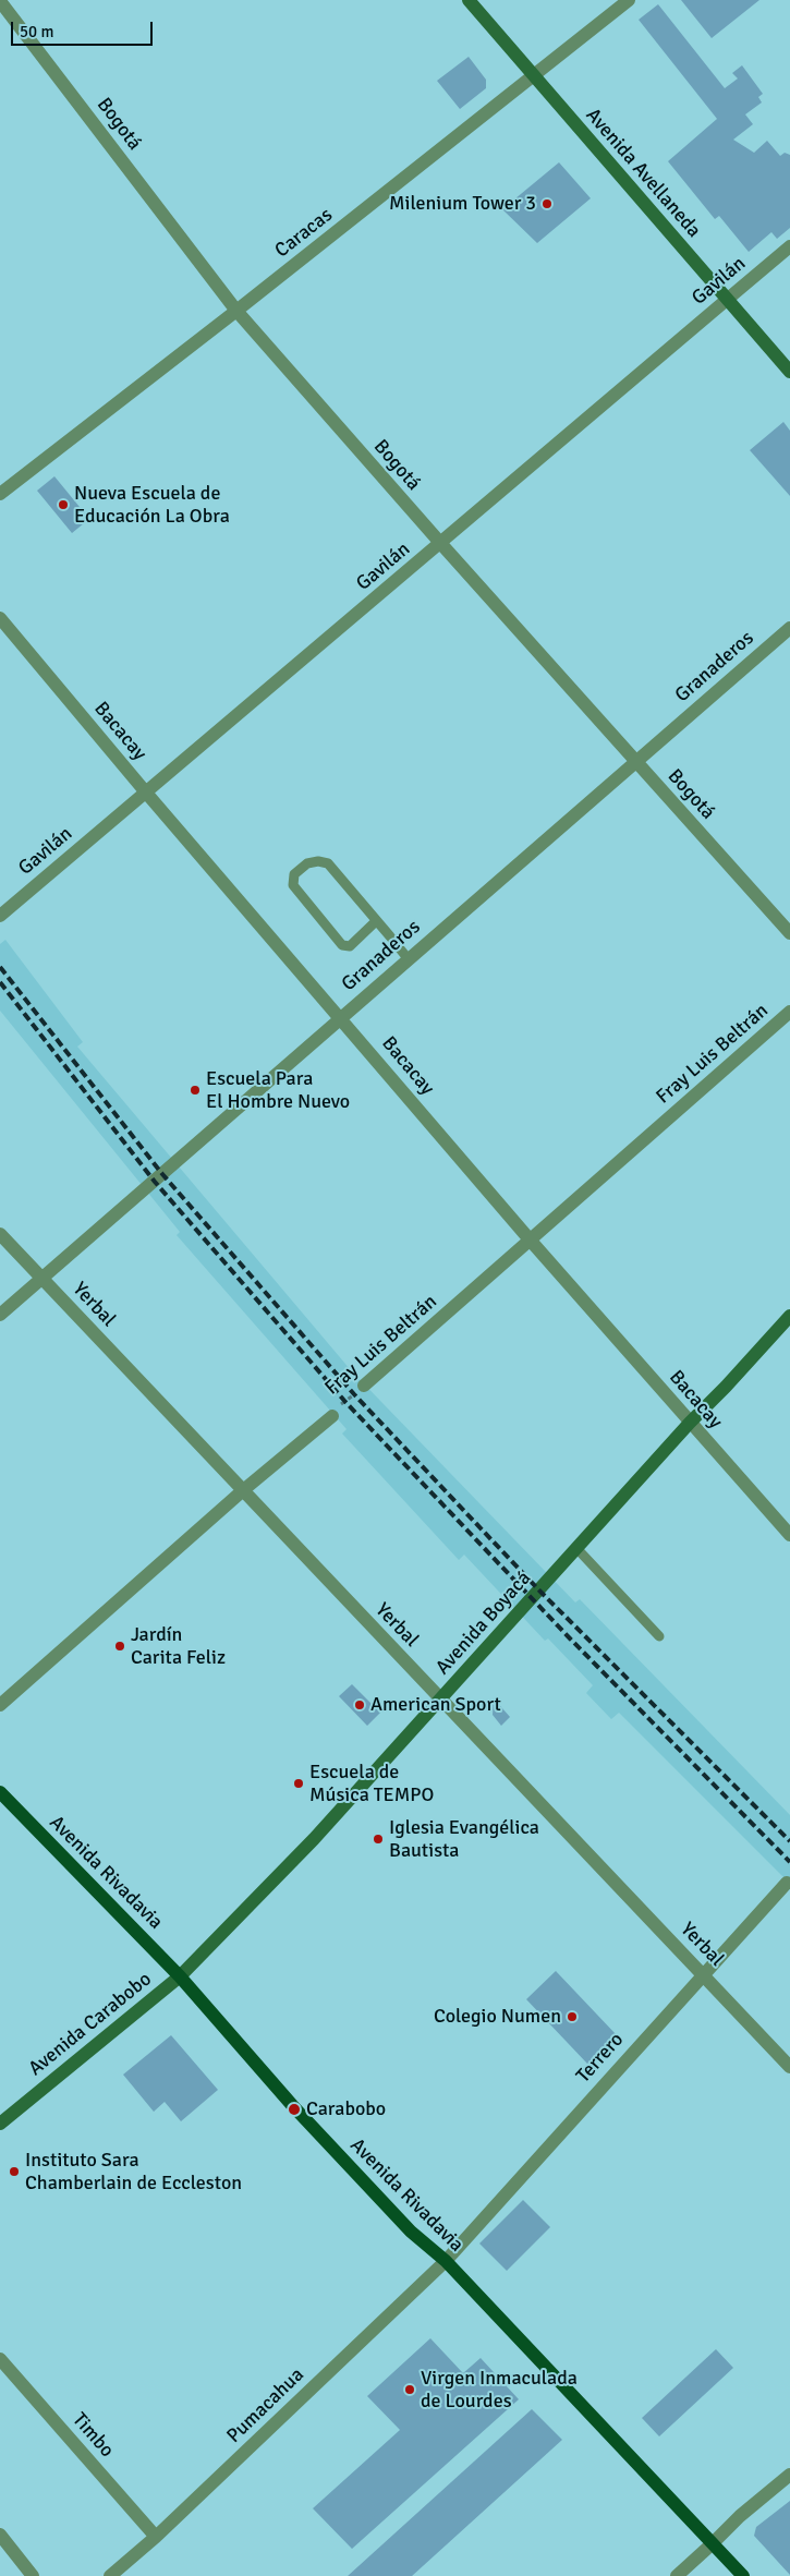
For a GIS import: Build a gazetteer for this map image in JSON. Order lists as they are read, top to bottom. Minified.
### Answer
{"streets":{"main road":["Avenida Avellaneda","Avenida Boyacá","Avenida Rivadavia","Avenida Carabobo"],"street":["Bogotá","Caracas","Gavilán","Granaderos","Bacacay","Fray Luis Beltrán","Yerbal","Terrero","Pumacahua","Timbo"]},"crossings":[["Bogotá","Caracas"],["Bogotá","Gavilán"],["Bogotá","Granaderos"],["Avenida Avellaneda","Caracas"],["Avenida Avellaneda","Gavilán"],["Gavilán","Bacacay"],["Granaderos","Bacacay"],["Granaderos","Yerbal"],["Bacacay","Fray Luis Beltrán"],["Bacacay","Avenida Boyacá"],["Fray Luis Beltrán","Yerbal"],["Yerbal","Avenida Boyacá"],["Yerbal","Terrero"],["Avenida Boyacá","Avenida Rivadavia"],["Avenida Boyacá","Avenida Carabobo"],["Avenida Rivadavia","Avenida Carabobo"],["Avenida Rivadavia","Terrero"],["Avenida Rivadavia","Pumacahua"],["Terrero","Pumacahua"],["Pumacahua","Timbo"]],"places":["Milenium Tower 3","Nueva Escuela de Educación La Obra","Escuela Para El Hombre Nuevo","Jardín Carita Feliz","American Sport","Escuela de Música TEMPO","Iglesia Evangélica Bautista","Colegio Numen","Carabobo","Instituto Sara Chamberlain de Eccleston","Virgen Inmaculada de Lourdes"],"scale_bar":"50 m"}
